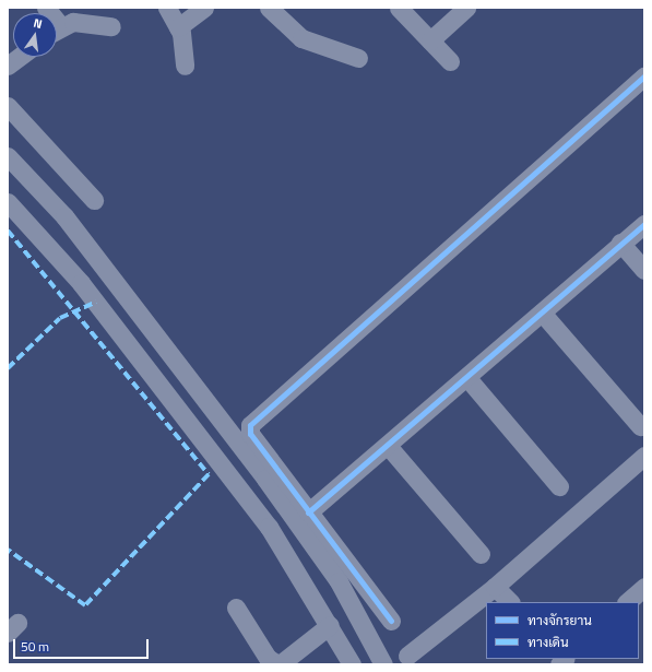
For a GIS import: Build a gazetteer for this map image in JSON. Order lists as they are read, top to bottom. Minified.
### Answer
{"legend":["ทางจักรยาน","ทางเดิน"],"scale_bar":"50 m","north":"top"}
